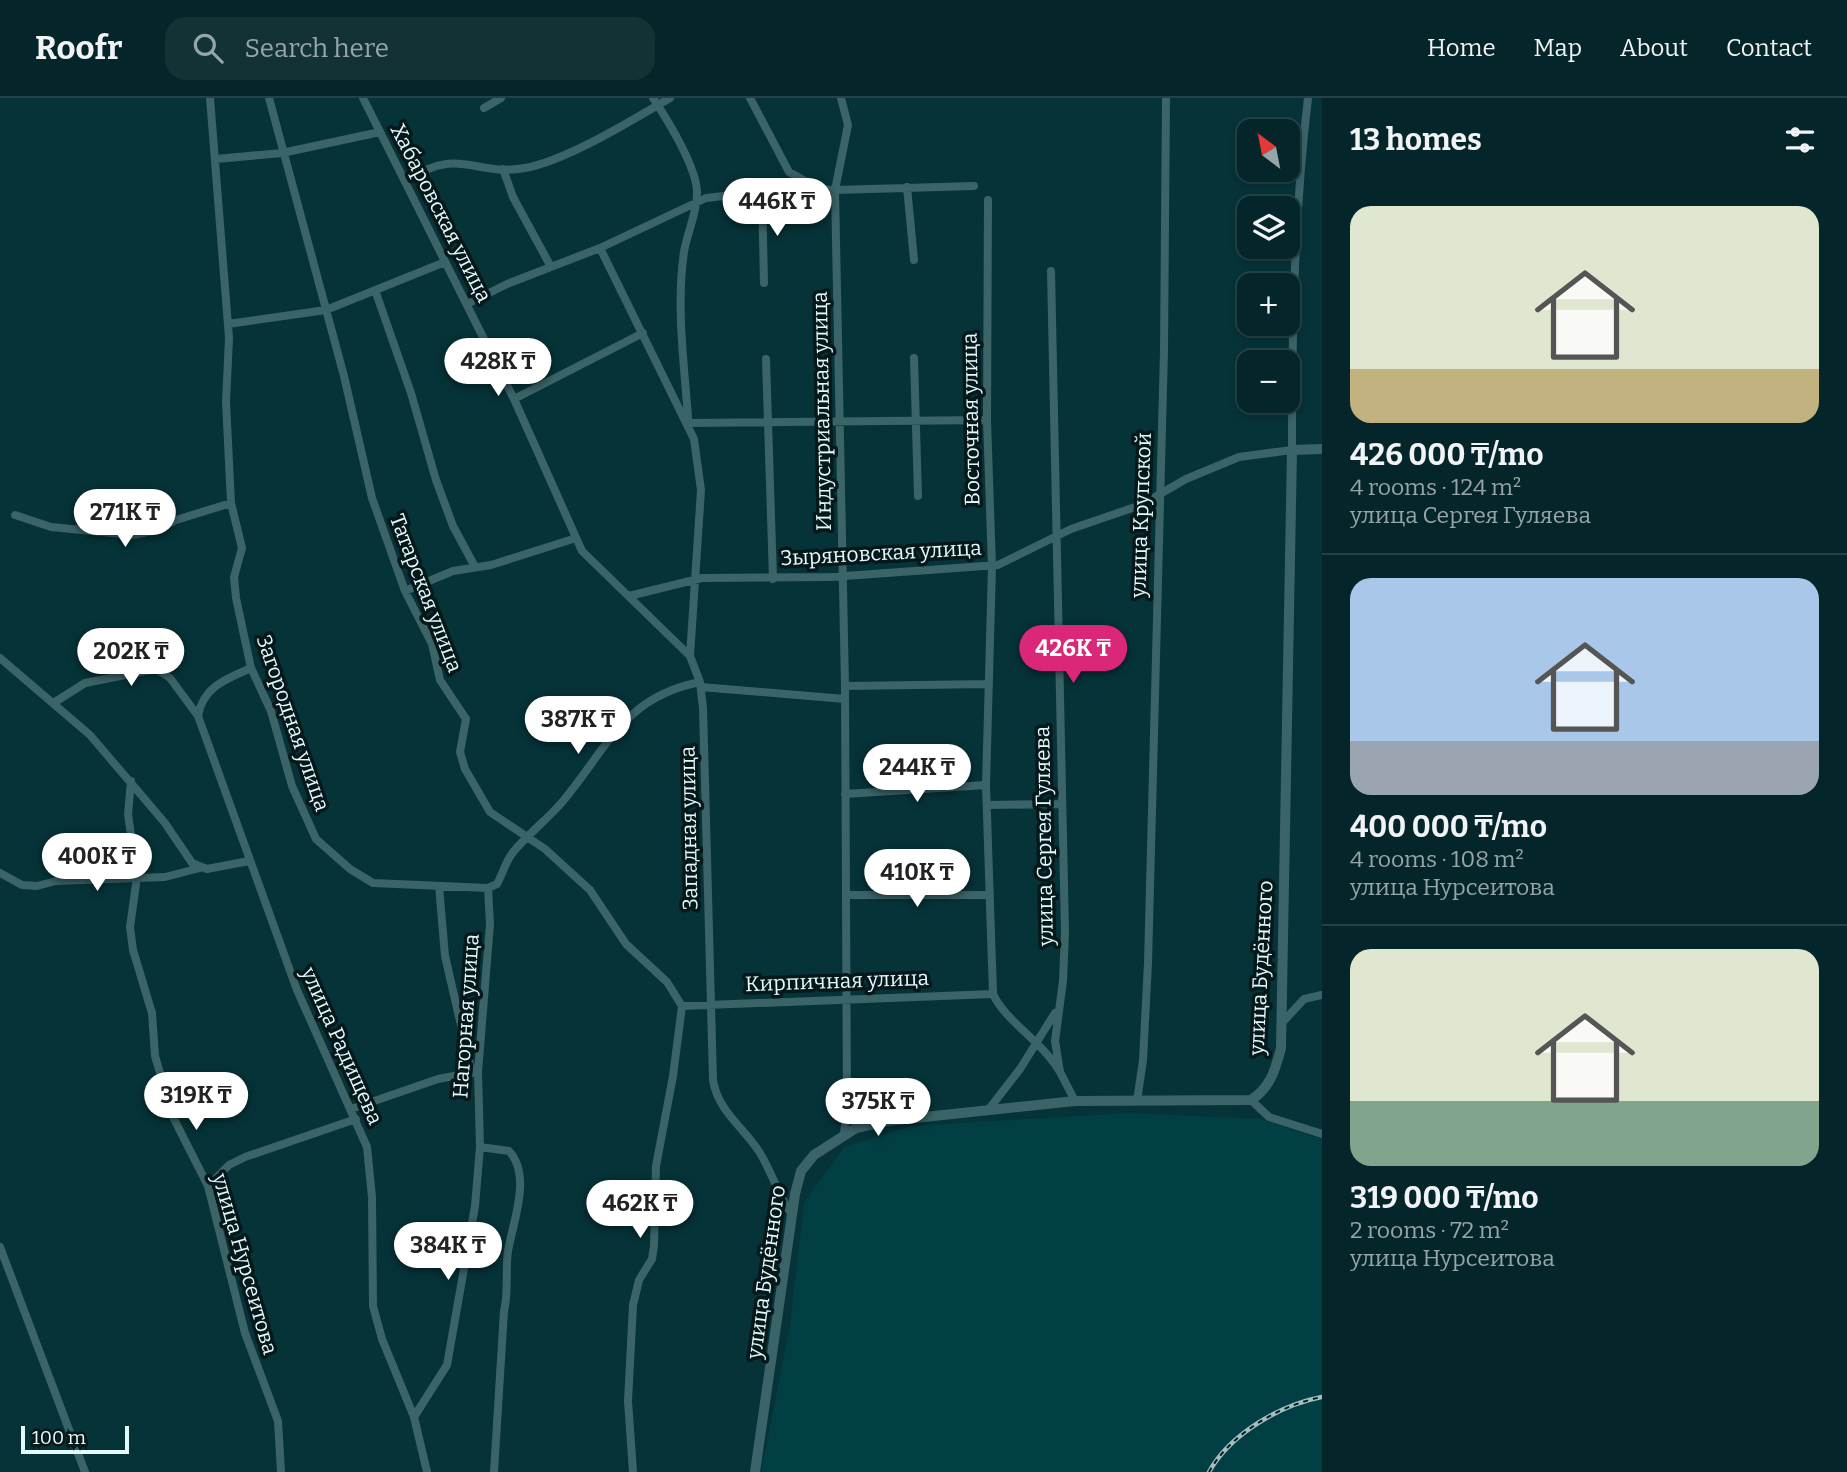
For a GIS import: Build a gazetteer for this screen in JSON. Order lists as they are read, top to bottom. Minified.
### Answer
{"streets":{"street":["Хабаровская улица","Индустриальная улица","Восточная улица","улица Крупской","Зыряновская улица","Татарская улица","Загородная улица","Западная улица","улица Сергея Гуляева","улица Будённого","Кирпичная улица","Нагорная улица","улица Радищева","улица Нурсеитова"]},"crossings":[["Хабаровская улица","Зыряновская улица"],["Хабаровская улица","Западная улица"],["Индустриальная улица","Зыряновская улица"],["Индустриальная улица","улица Будённого"],["Индустриальная улица","Кирпичная улица"],["Восточная улица","Зыряновская улица"],["Восточная улица","Кирпичная улица"],["улица Крупской","Зыряновская улица"],["улица Крупской","улица Будённого"],["Зыряновская улица","Западная улица"],["Зыряновская улица","улица Сергея Гуляева"],["Зыряновская улица","улица Будённого"],["Татарская улица","Кирпичная улица"],["Загородная улица","Нагорная улица"],["Западная улица","улица Будённого"],["Западная улица","Кирпичная улица"],["улица Сергея Гуляева","улица Будённого"],["Нагорная улица","улица Радищева"]],"scale_bar":"100 m","north":"top left","page":{"header":"Roofr","search":"Search here","nav":["Home","Map","About","Contact"],"heading":"13 homes","map_buttons":["+","−"],"price":["446K ₸","428K ₸","271K ₸","426K ₸","202K ₸","387K ₸","244K ₸","400K ₸","410K ₸","319K ₸","375K ₸","462K ₸","384K ₸"],"list":[{"name":"426 000 ₸/mo","note":"4 rooms · 124 m² · улица Сергея Гуляева"},{"name":"400 000 ₸/mo","note":"4 rooms · 108 m² · улица Нурсеитова"},{"name":"319 000 ₸/mo","note":"2 rooms · 72 m² · улица Нурсеитова"}],"scale":"100 m"}}
